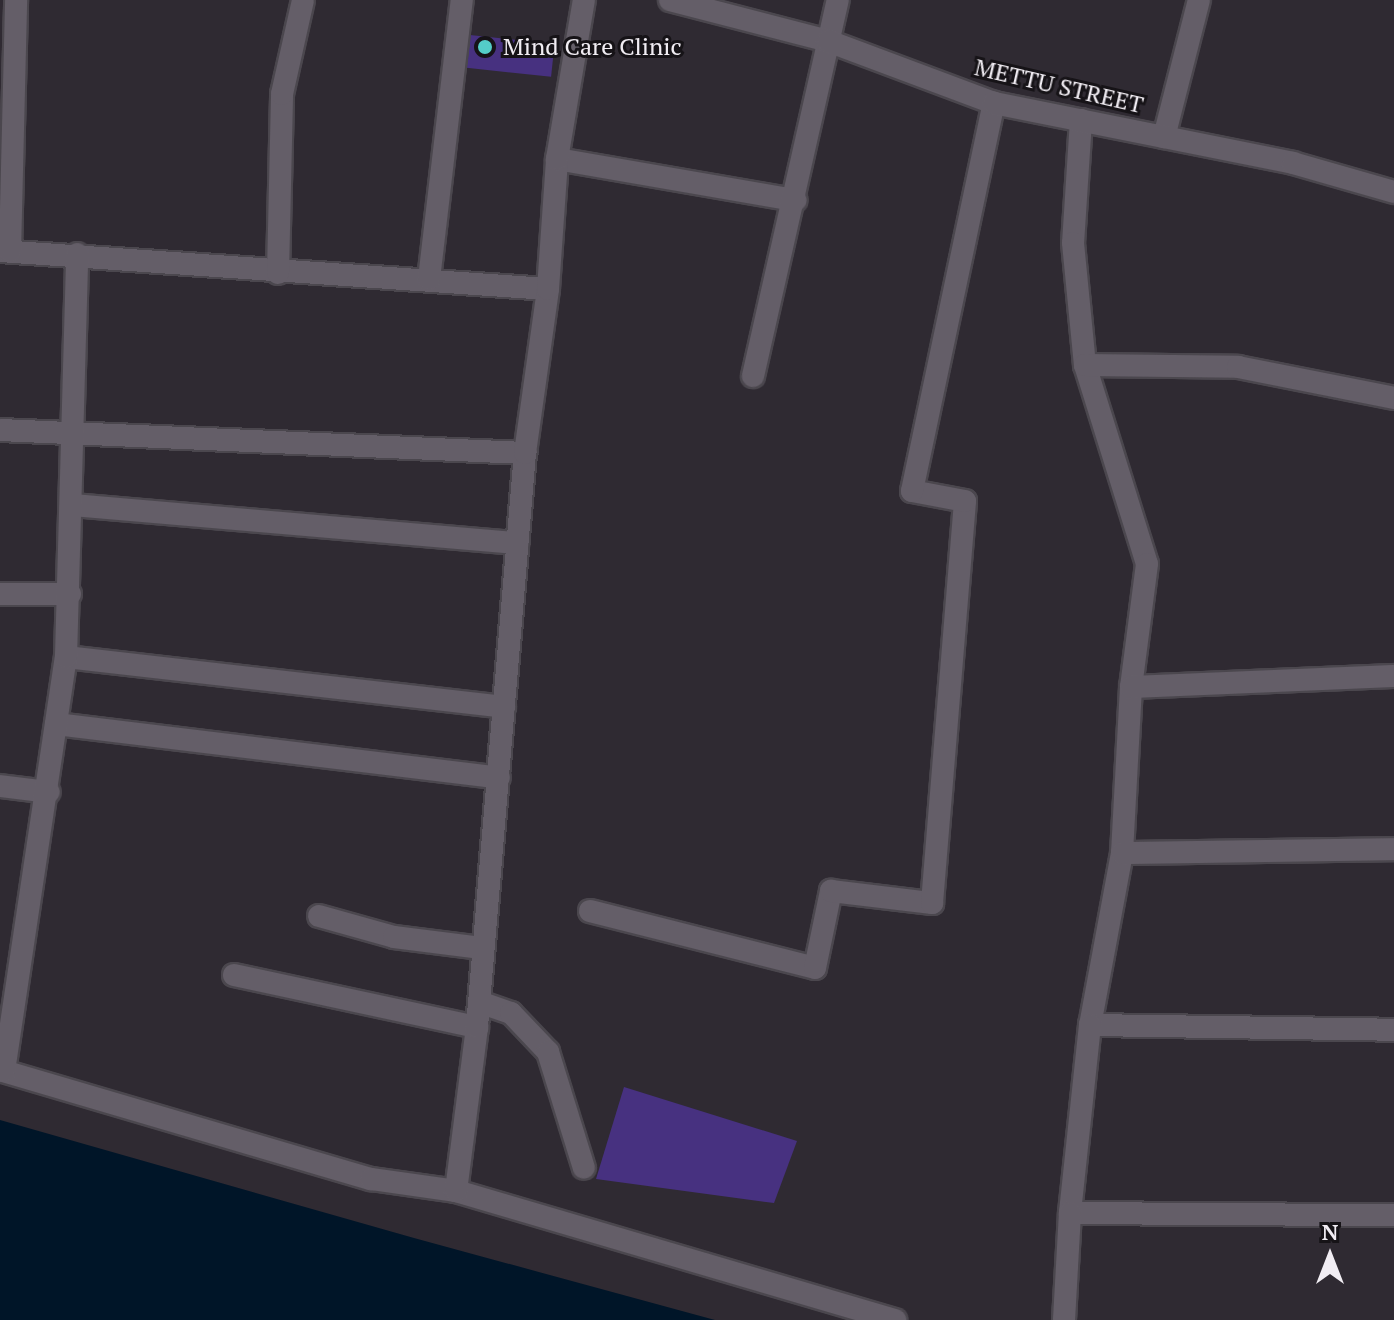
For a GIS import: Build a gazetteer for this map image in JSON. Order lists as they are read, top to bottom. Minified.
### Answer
{"streets":{"street":["METTU STREET"]},"places":["Mind Care Clinic"],"north":"top"}
